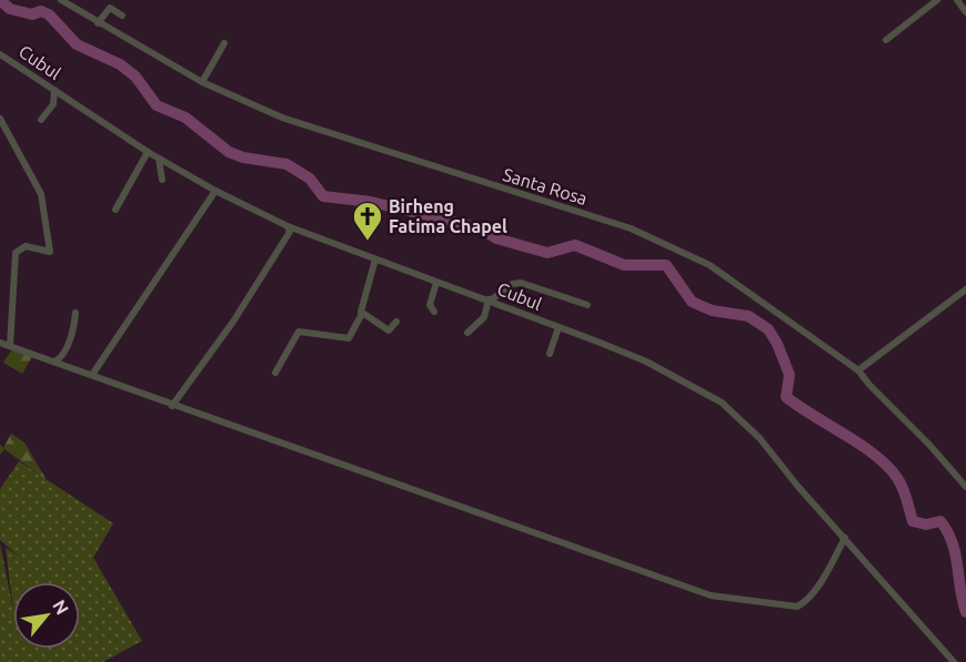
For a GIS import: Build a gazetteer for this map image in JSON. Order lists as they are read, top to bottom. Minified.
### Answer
{"streets":{"street":["Cubul","Santa Rosa"]},"places":{"church":["Birheng Fatima Chapel"]},"north":"top right"}
